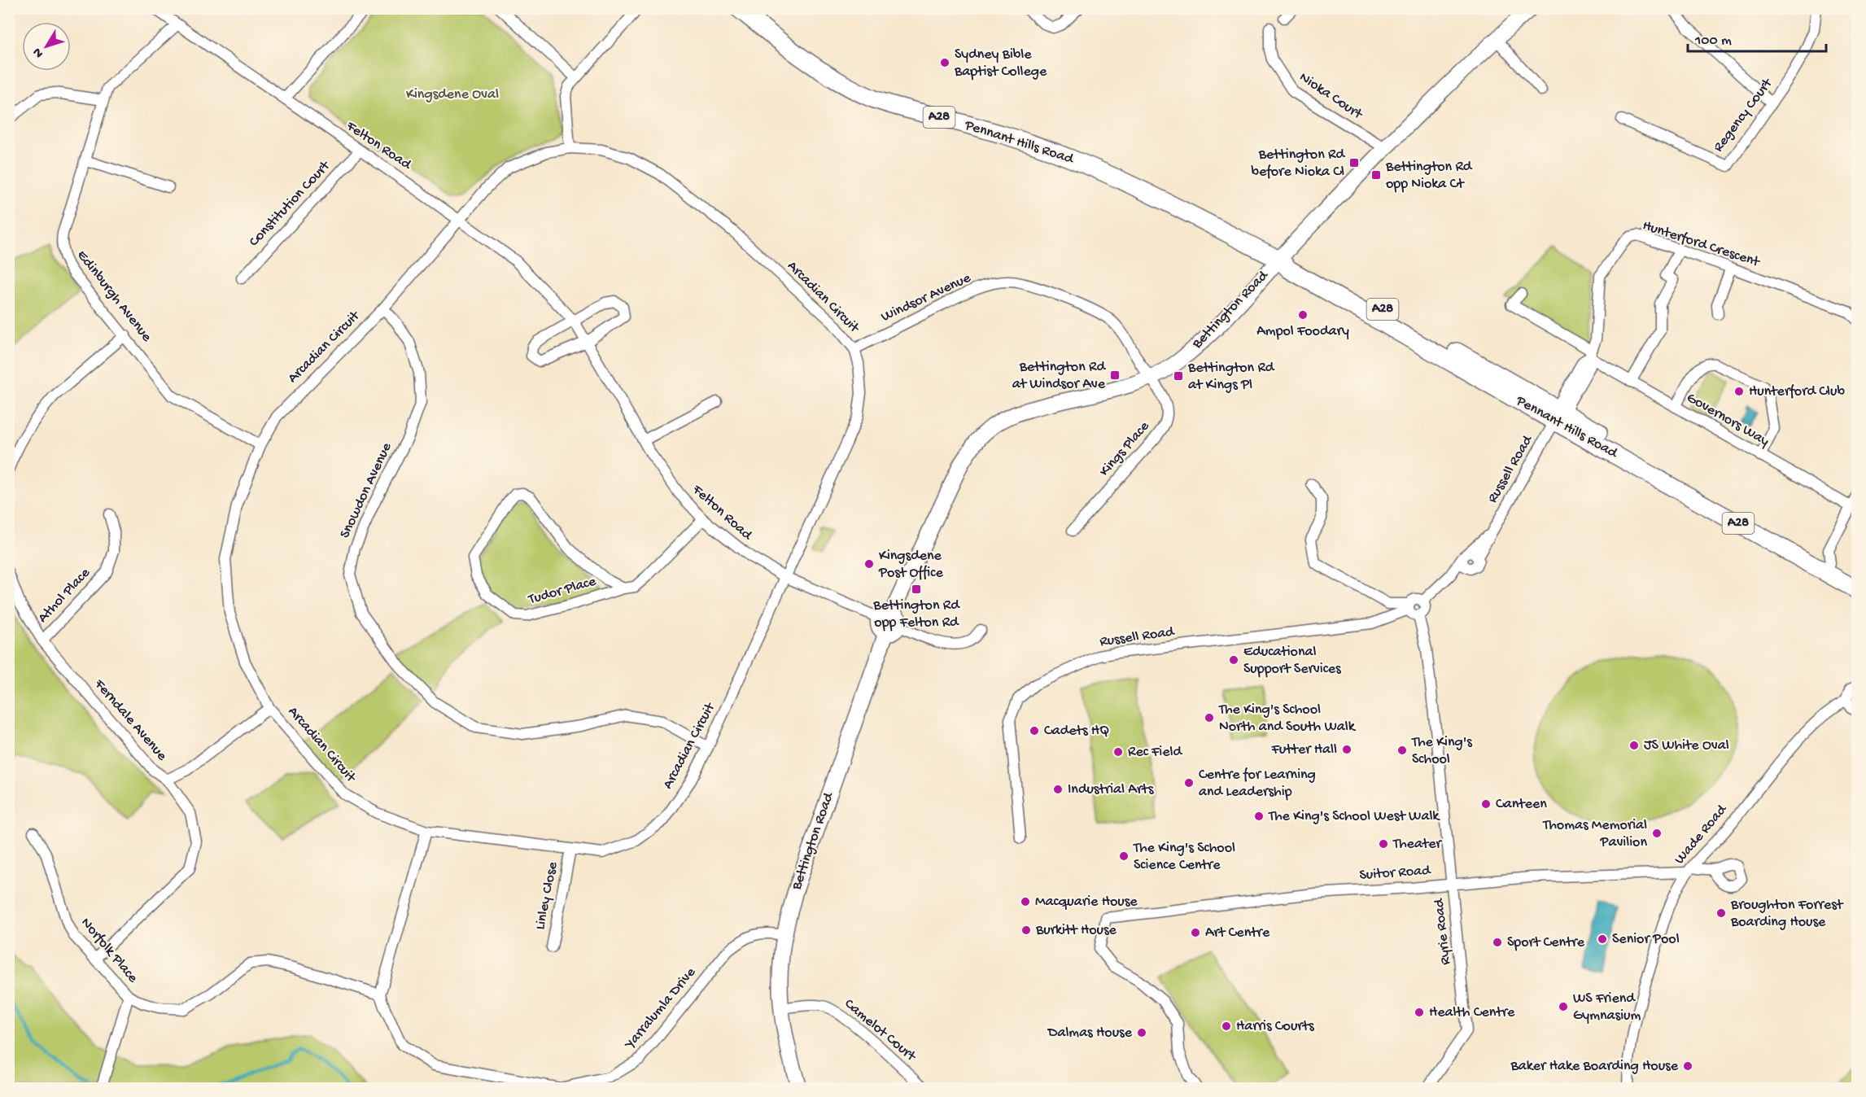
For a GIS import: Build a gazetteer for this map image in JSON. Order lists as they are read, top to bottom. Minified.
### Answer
{"streets":{"highway":["A28","Pennant Hills Road"],"main road":["Bettington Road"],"street":["Nioka Court","Regency Court","Felton Road","Constitution Court","Hunterford Crescent","Edinburgh Avenue","Arcadian Circuit","Windsor Avenue","Governors Way","Kings Place","Russell Road","Snowdon Avenue","Tudor Place","Athol Place","Ferndale Avenue","Wade Road","Suitor Road","Linley Close","Ryrie Road","Norfolk Place","Yarralumla Drive","Camelot Court"]},"crossings":[["Nioka Court","Bettington Road"],["Pennant Hills Road","Hunterford Crescent"],["Pennant Hills Road","Bettington Road"],["Pennant Hills Road","Russell Road"],["Felton Road","Constitution Court"],["Felton Road","Edinburgh Avenue"],["Felton Road","Arcadian Circuit"],["Felton Road","Bettington Road"],["Felton Road","Tudor Place"],["Hunterford Crescent","Governors Way"],["Hunterford Crescent","Russell Road"],["Edinburgh Avenue","Arcadian Circuit"],["Arcadian Circuit","Windsor Avenue"],["Arcadian Circuit","Snowdon Avenue"],["Arcadian Circuit","Ferndale Avenue"],["Arcadian Circuit","Linley Close"],["Windsor Avenue","Bettington Road"],["Windsor Avenue","Kings Place"],["Bettington Road","Kings Place"],["Bettington Road","Yarralumla Drive"],["Bettington Road","Camelot Court"],["Russell Road","Ryrie Road"],["Athol Place","Ferndale Avenue"],["Wade Road","Suitor Road"],["Suitor Road","Ryrie Road"],["Norfolk Place","Yarralumla Drive"]],"parks":["Kingsdene Oval"],"places":{"other":["Sydney Bible Baptist College","Ampol Foodary","Hunterford Club","Kingsdene Post Office","Educational Support Services","The King's School North and South Walk","Cadets HQ","JS White Oval","Futter Hall","The King's School","Rec Field","Centre for Learning and Leadership","Industrial Arts","Canteen","The King's School West Walk","Thomas Memorial Pavilion","Theater","The King's School Science Centre","Macquarie House","Broughton Forrest Boarding House","Burkitt House","Art Centre","Senior Pool","Sport Centre","WS Friend Gymnasium","Health Centre","Harris Courts","Dalmas House","Baker Hake Boarding House"],"transit":["Bettington Rd before Nioka Cl","Bettington Rd opp Nioka Ct","Bettington Rd at Windsor Ave","Bettington Rd at Kings Pl","Bettington Rd opp Felton Rd"]},"scale_bar":"100 m","north":"bottom left"}
